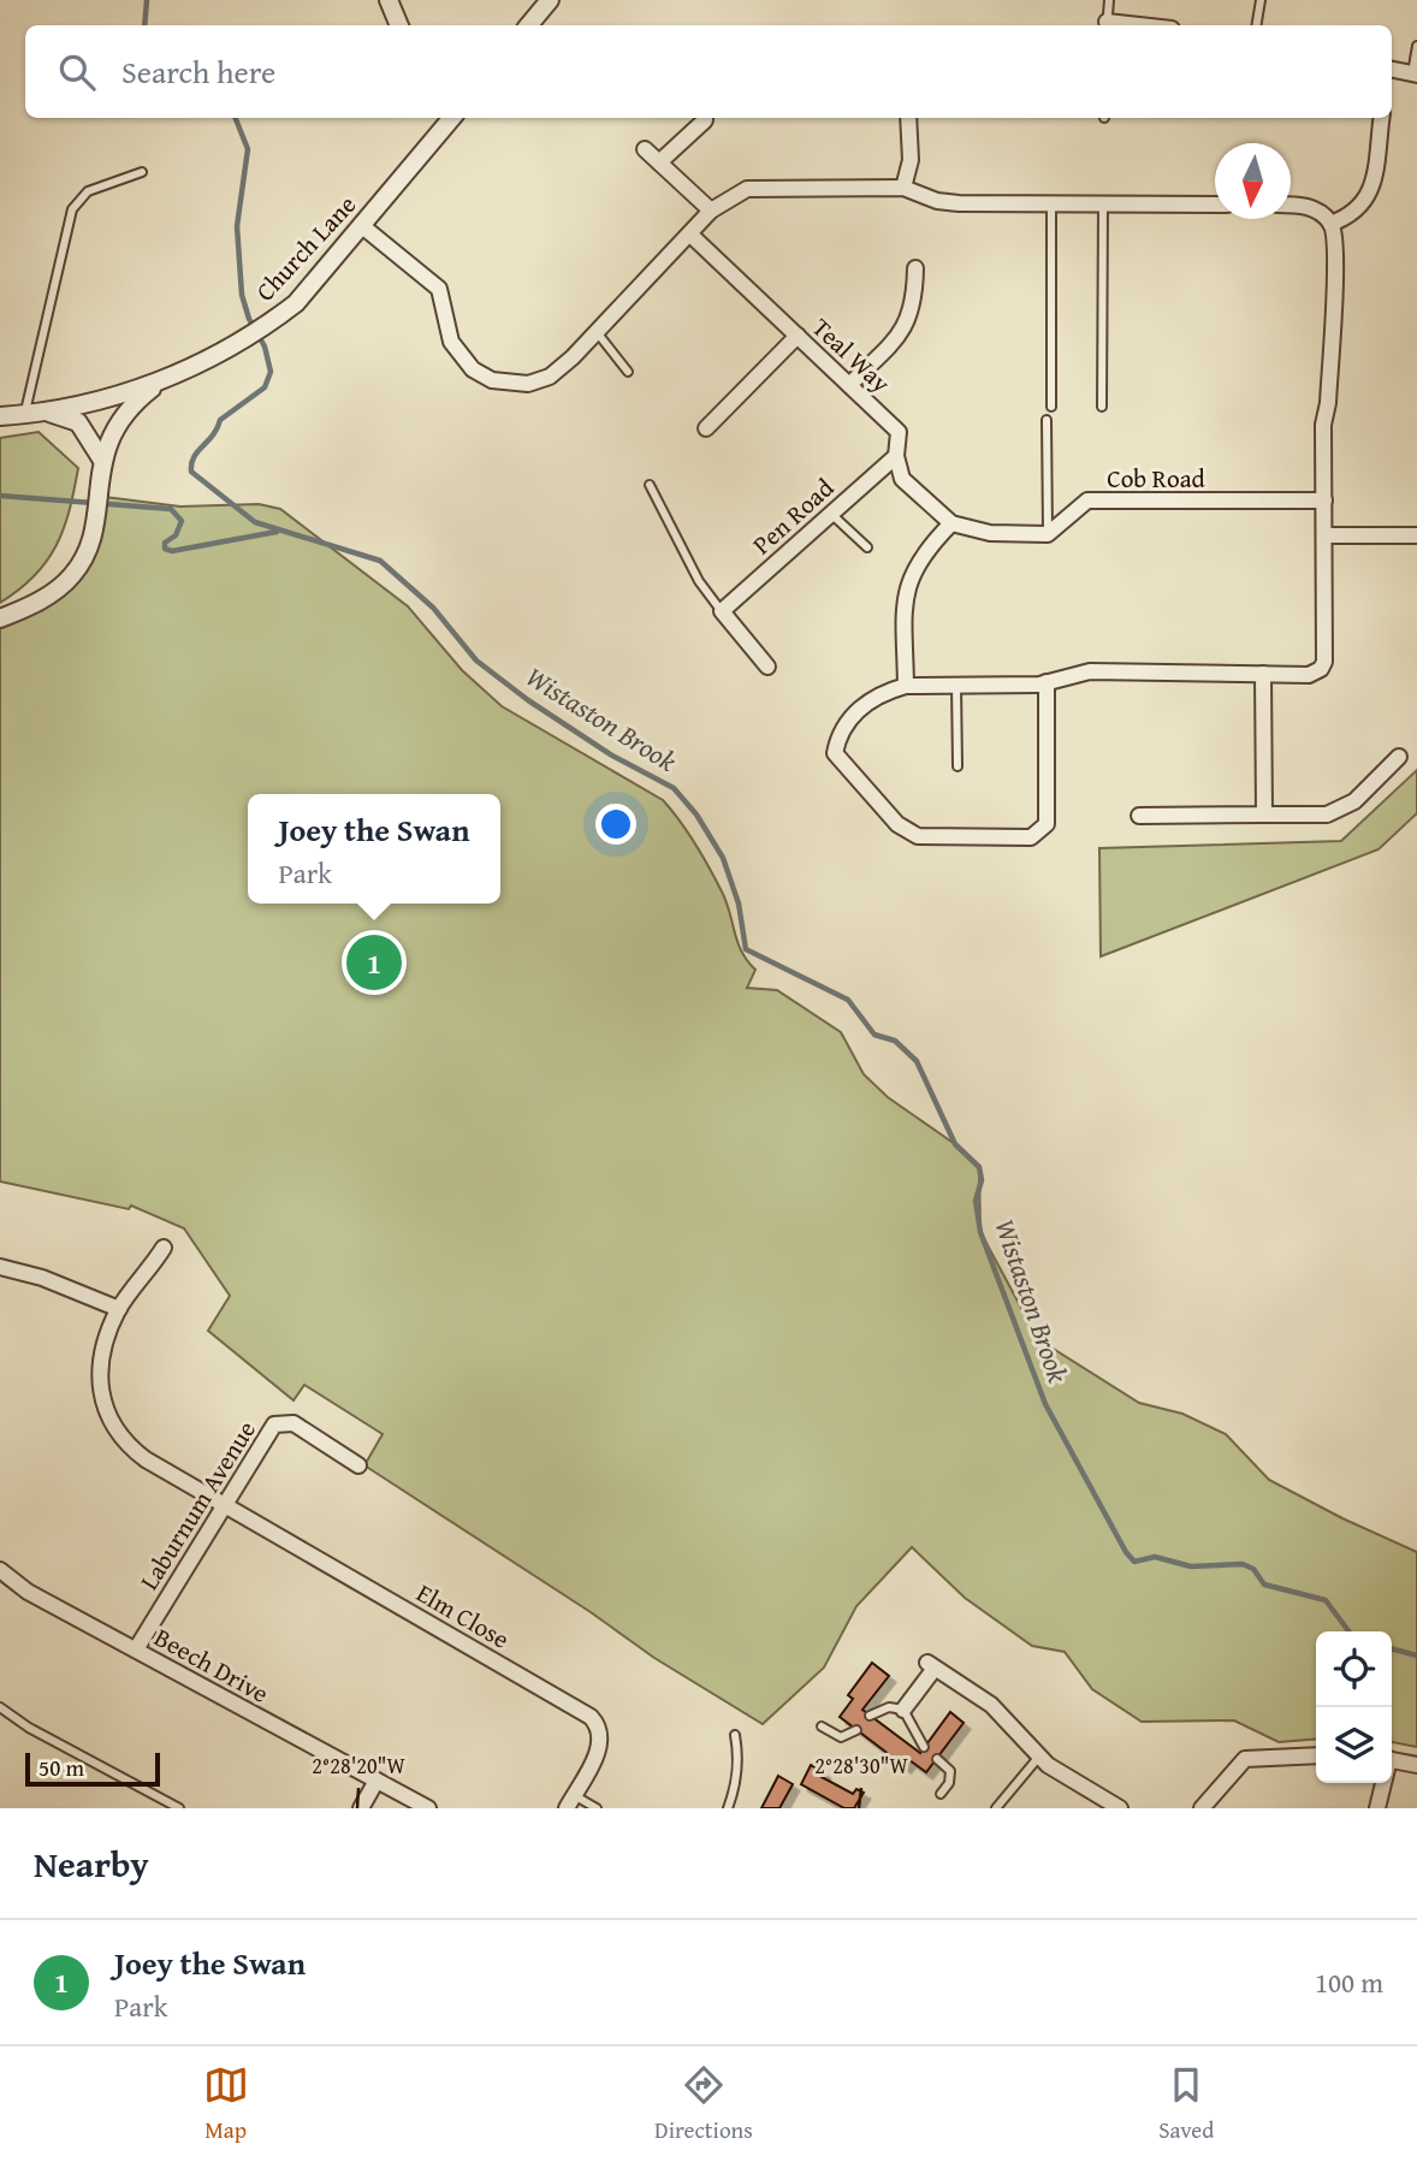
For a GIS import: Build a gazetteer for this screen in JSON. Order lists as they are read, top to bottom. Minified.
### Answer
{"streets":{"street":["Church Lane","Teal Way","Cob Road","Pen Road","Laburnum Avenue","Elm Close","Beech Drive"]},"crossings":[["Teal Way","Pen Road"],["Laburnum Avenue","Elm Close"],["Laburnum Avenue","Beech Drive"]],"water":["Wistaston Brook"],"scale_bar":"50 m","north":"bottom","page":{"search":"Search here","popup":["Joey the Swan","Park"],"pins":"1","scale":"50 m","heading":"Nearby","list":[{"mark":"1","name":"Joey the Swan","note":"Park","value":"100 m"}],"nav":["Map","Directions","Saved"]},"coordinates":["2°28'20\"W","2°28'30\"W"]}
